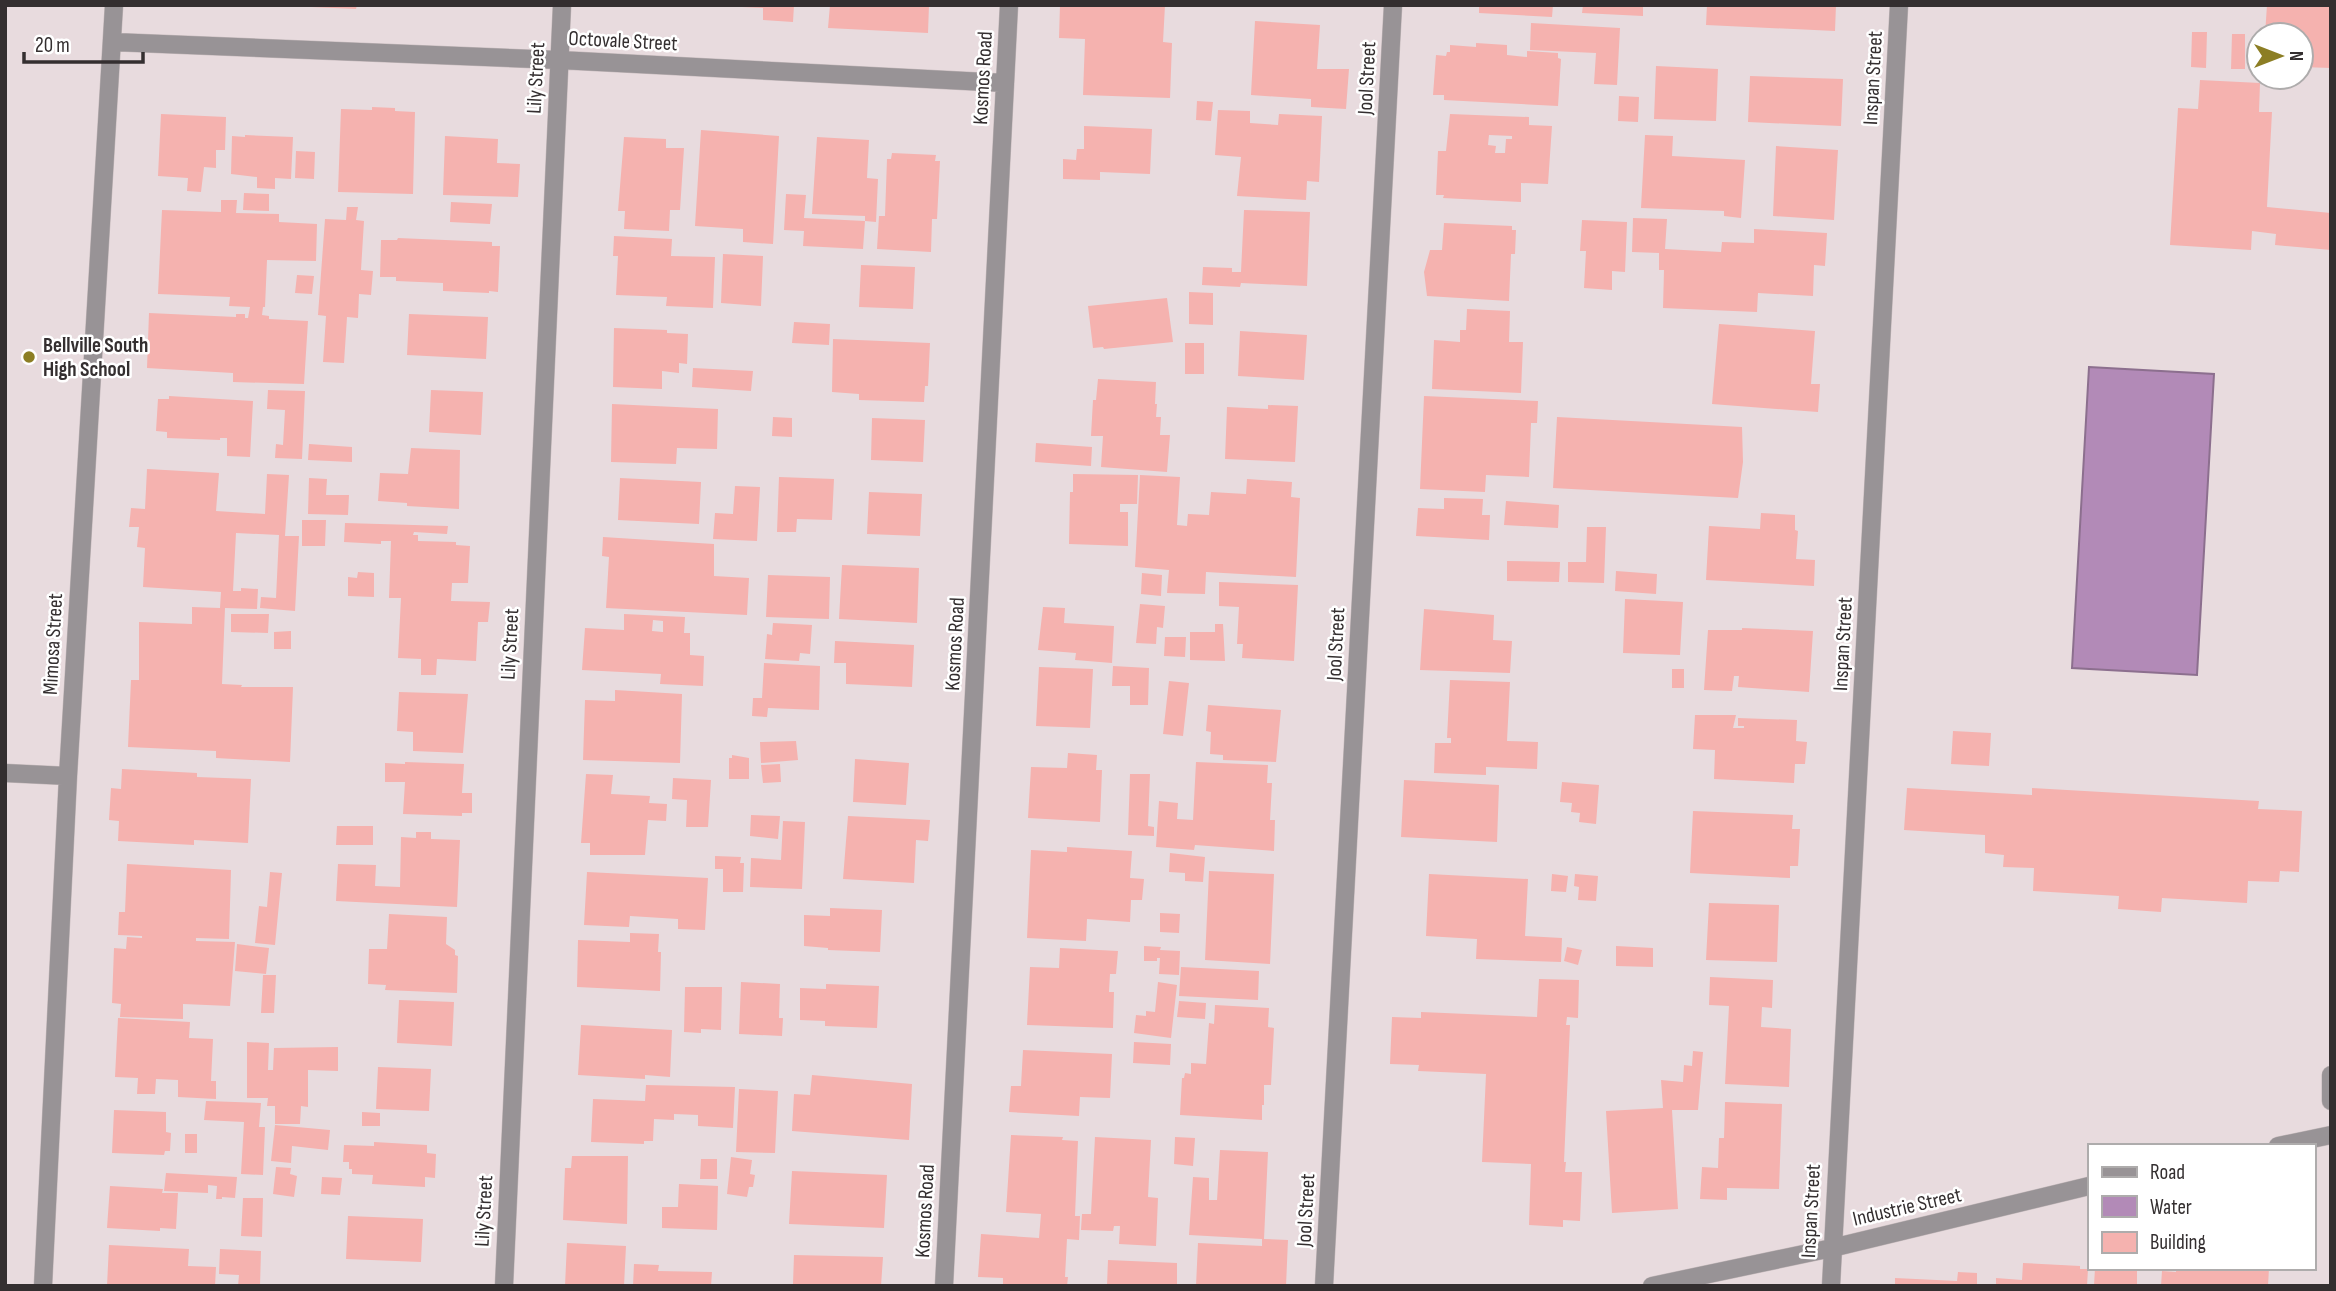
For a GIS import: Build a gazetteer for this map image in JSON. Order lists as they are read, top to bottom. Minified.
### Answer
{"streets":{"street":["Octovale Street","Lily Street","Kosmos Road","Jool Street","Inspan Street","Mimosa Street","Industrie Street"]},"crossings":[["Octovale Street","Lily Street"],["Octovale Street","Kosmos Road"],["Octovale Street","Mimosa Street"],["Inspan Street","Industrie Street"]],"places":["Bellville South High School"],"legend":["Road","Water","Building"],"scale_bar":"20 m","north":"right"}
